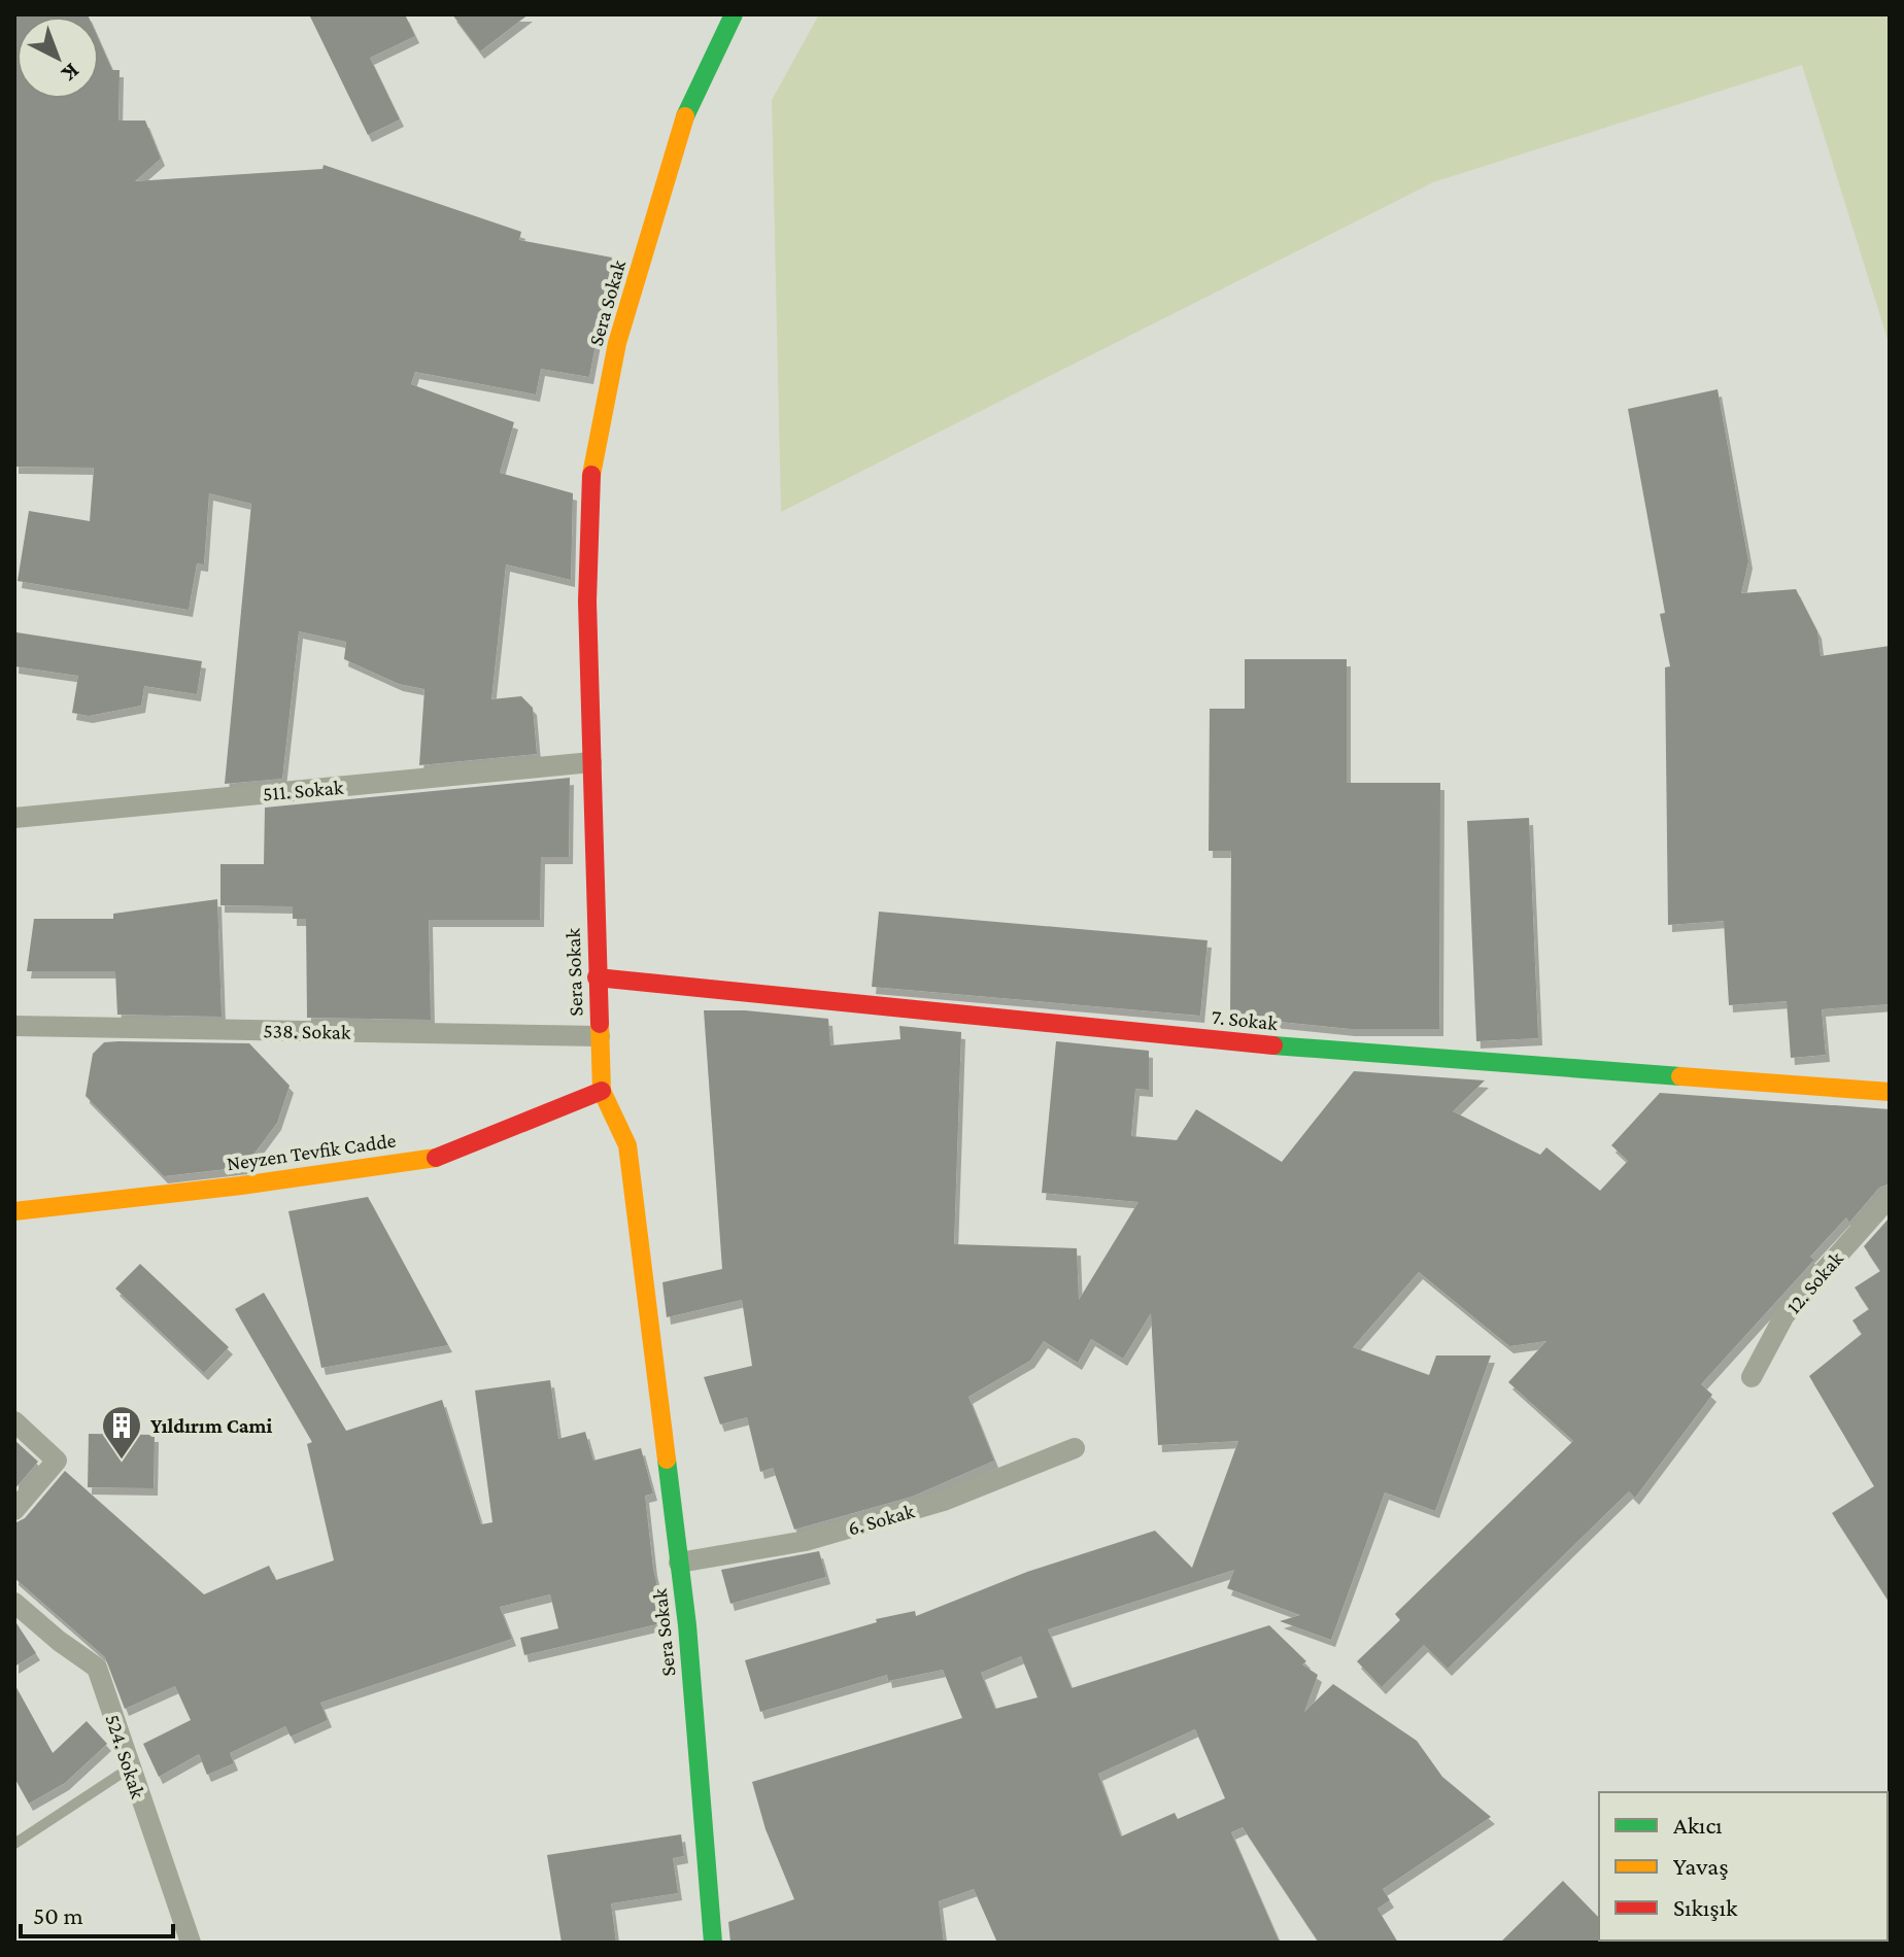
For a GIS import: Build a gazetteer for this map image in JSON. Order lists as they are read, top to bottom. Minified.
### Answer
{"streets":{"street":["Sera Sokak","511. Sokak","7. Sokak","538. Sokak","Neyzen Tevfik Cadde","12. Sokak","6. Sokak","524. Sokak"]},"crossings":[["Sera Sokak","511. Sokak"],["Sera Sokak","7. Sokak"],["Sera Sokak","538. Sokak"],["Sera Sokak","Neyzen Tevfik Cadde"],["Sera Sokak","6. Sokak"]],"places":{"building":["Yıldırım Cami"]},"legend":["Akıcı","Yavaş","Sıkışık"],"scale_bar":"50 m","north":"bottom right"}
